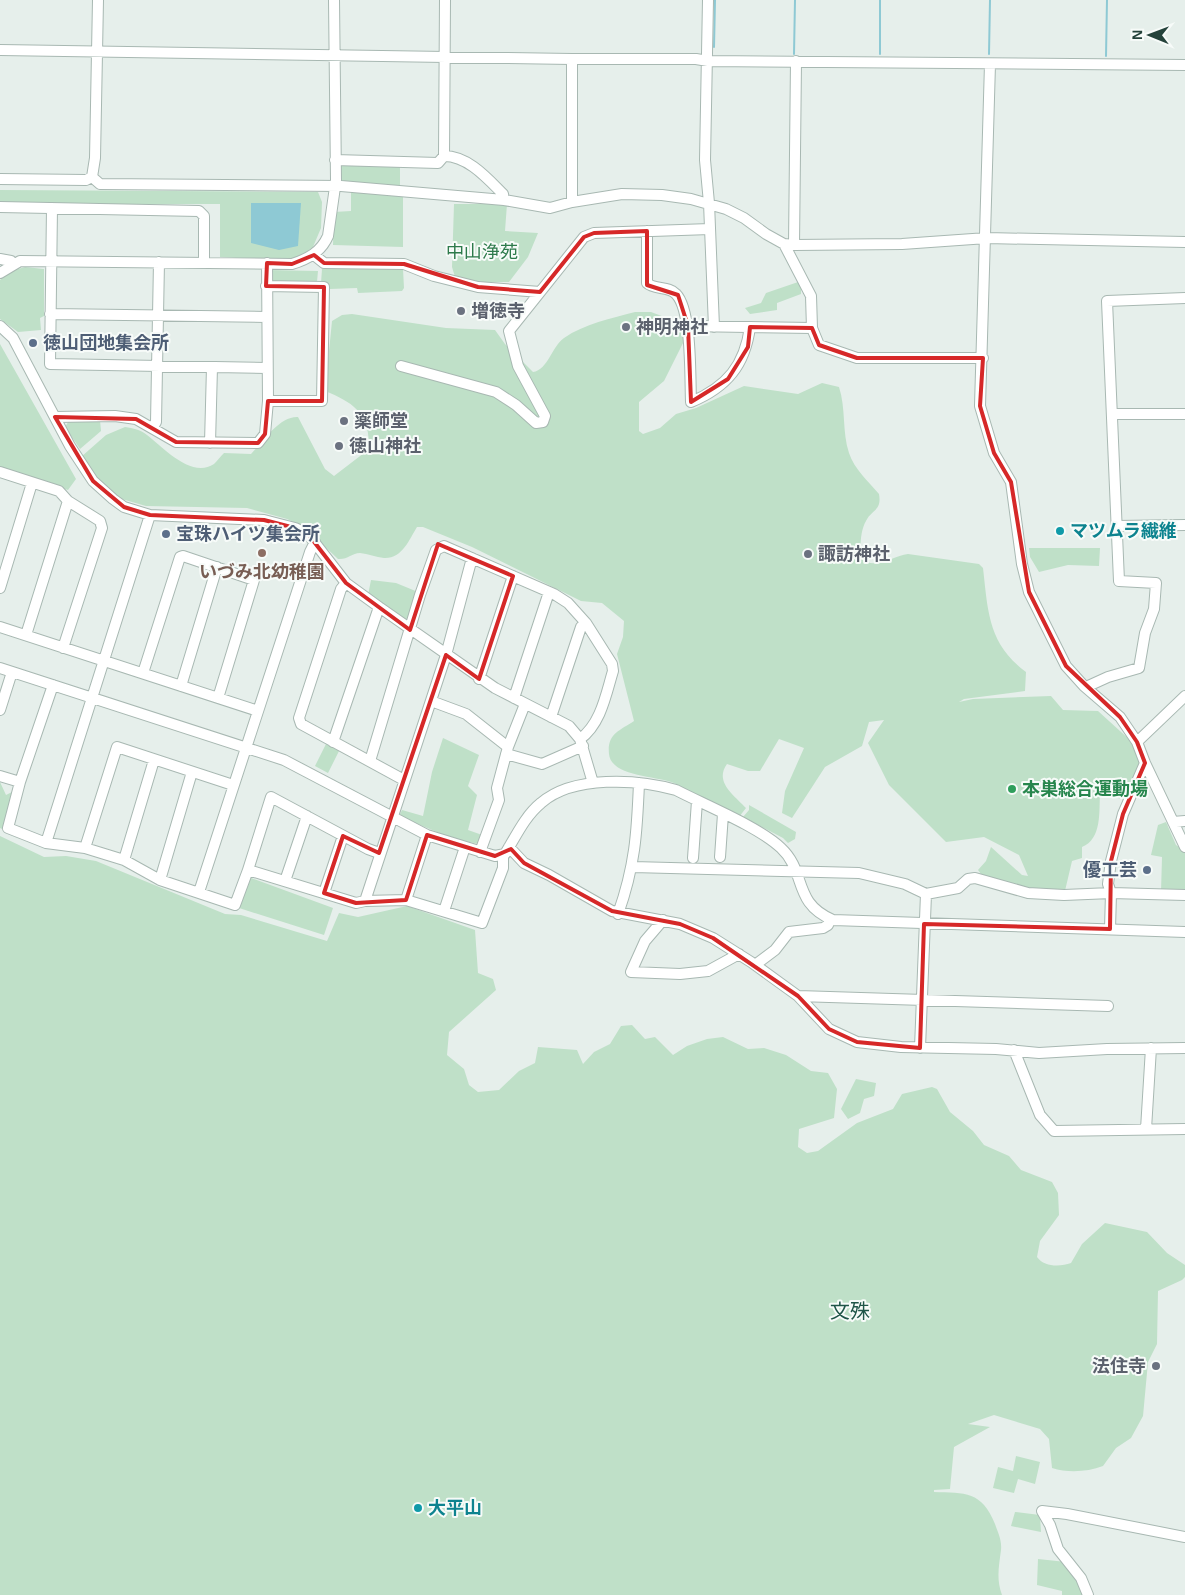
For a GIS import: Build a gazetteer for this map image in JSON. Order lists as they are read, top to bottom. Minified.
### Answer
{"districts":["文殊"],"parks":["中山浄苑"],"places":["増徳寺","神明神社","徳山団地集会所","薬師堂","徳山神社","マツムラ繊維","宝珠ハイツ集会所","いづみ北幼稚園","諏訪神社","本巣総合運動場","優工芸","法住寺","大平山"],"north":"left"}
